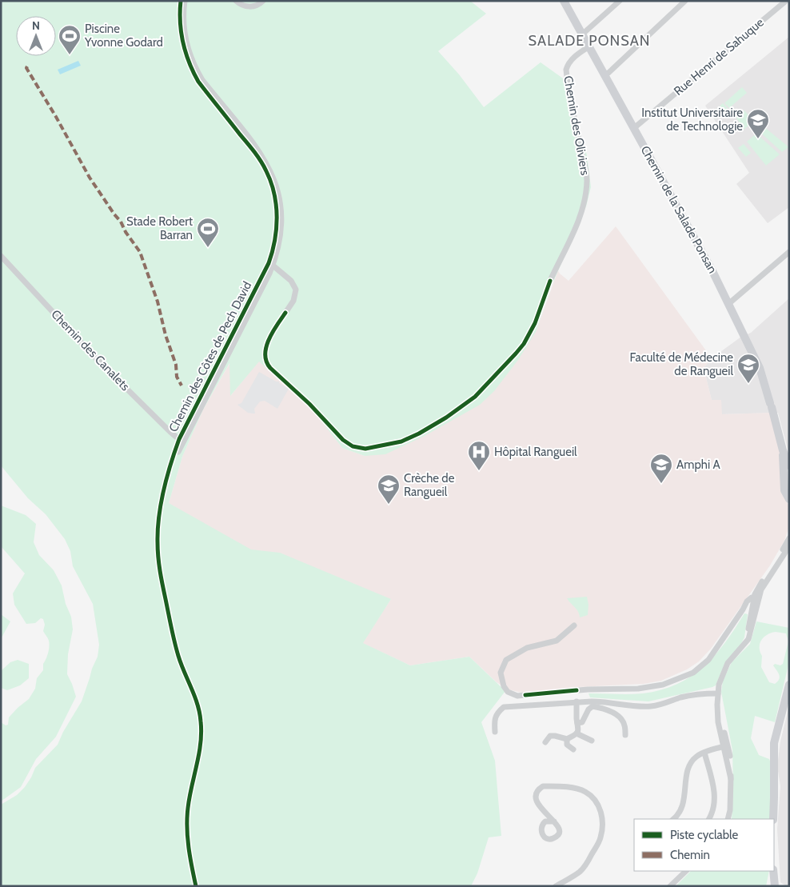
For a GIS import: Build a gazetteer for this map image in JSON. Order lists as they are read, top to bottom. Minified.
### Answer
{"streets":{"street":["Rue Henri de Sahuque","Chemin des Oliviers","Chemin de la Salade Ponsan","Chemin des Canalets","Chemin des Côtes de Pech David"]},"crossings":[["Rue Henri de Sahuque","Chemin de la Salade Ponsan"],["Chemin des Oliviers","Chemin de la Salade Ponsan"],["Chemin des Canalets","Chemin des Côtes de Pech David"]],"districts":["SALADE PONSAN"],"places":{"sports":["Piscine Yvonne Godard","Stade Robert Barran"],"school or university":["Institut Universitaire de Technologie","Faculté de Médecine de Rangueil","Amphi A","Crèche de Rangueil"],"hospital":["Hôpital Rangueil"]},"legend":["Piste cyclable","Chemin"],"north":"top"}
